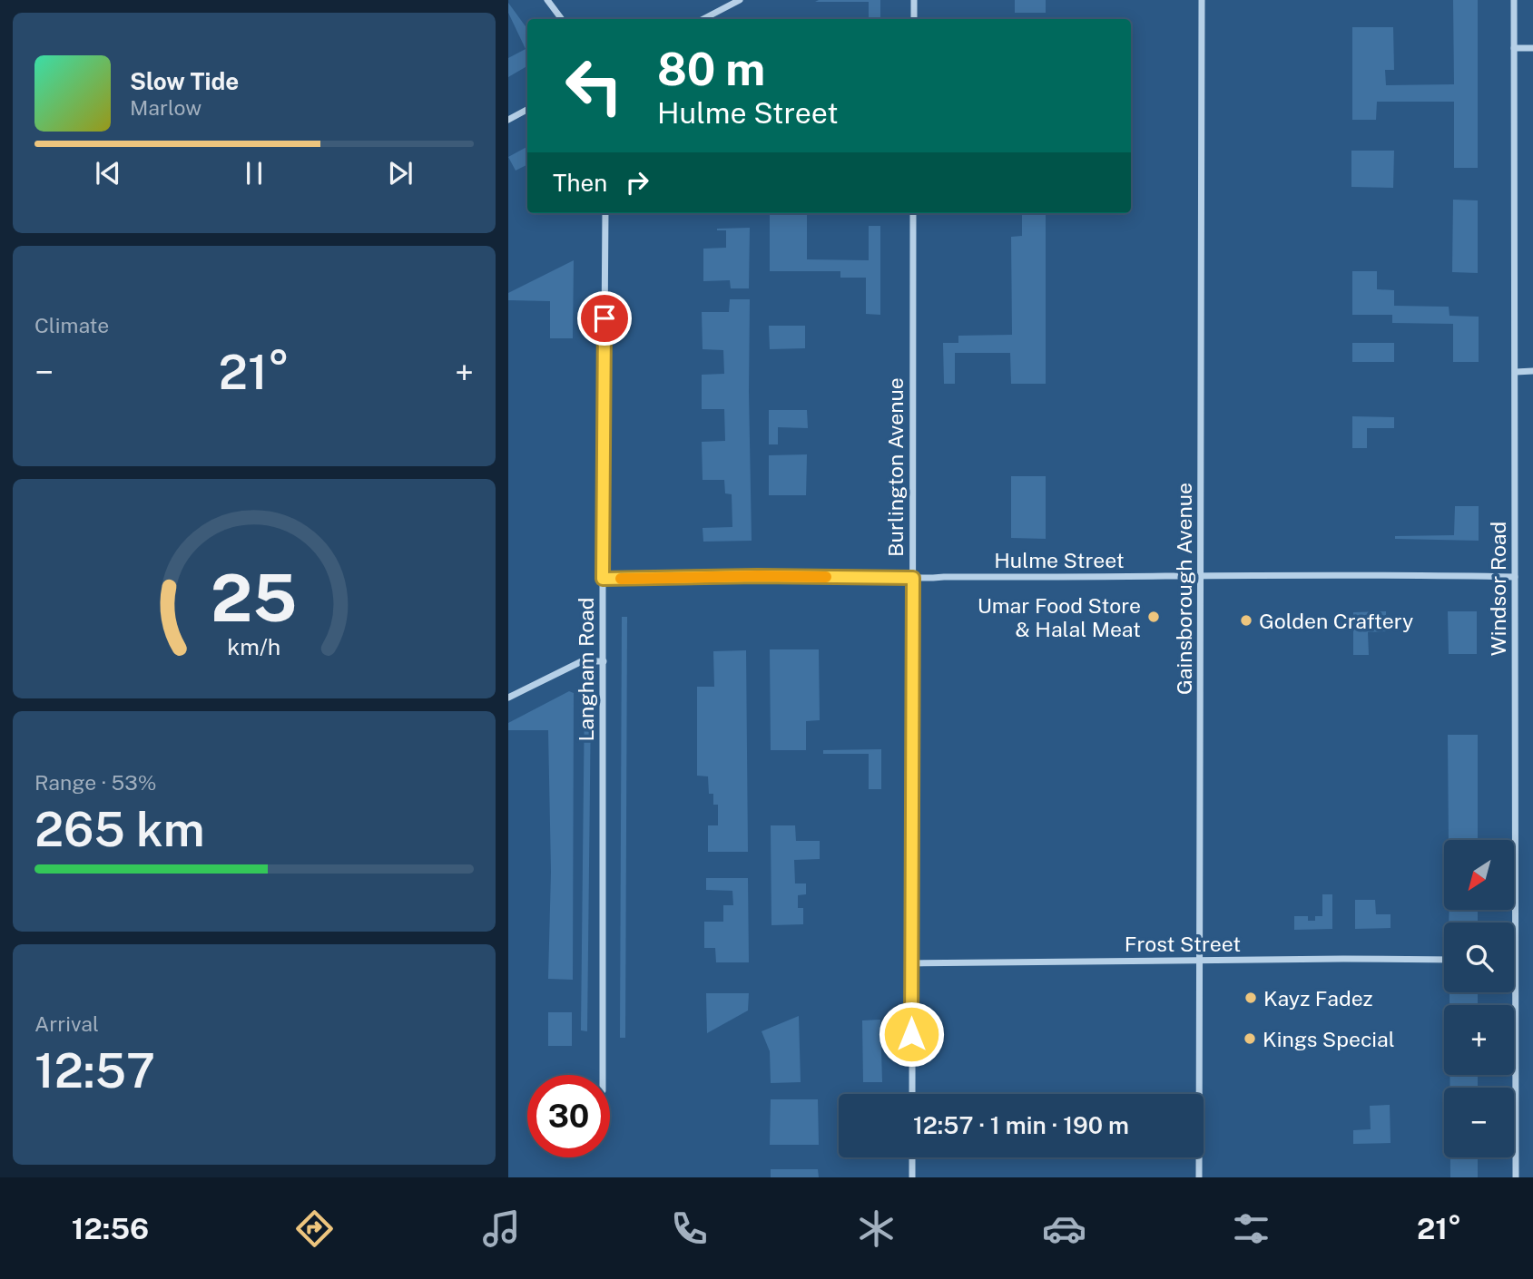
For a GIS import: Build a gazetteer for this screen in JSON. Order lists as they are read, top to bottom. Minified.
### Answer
{"streets":{"street":["Burlington Avenue","Hulme Street","Gainsborough Avenue","Windsor Road","Langham Road","Frost Street"]},"crossings":[["Burlington Avenue","Hulme Street"],["Burlington Avenue","Frost Street"],["Hulme Street","Gainsborough Avenue"],["Hulme Street","Windsor Road"],["Hulme Street","Langham Road"],["Gainsborough Avenue","Frost Street"]],"places":["Umar Food Store & Halal Meat","Golden Craftery","Kayz Fadez","Kings Special"],"north":"bottom left","page":{"turn":["80 m","Hulme Street"],"song":["Slow Tide","Marlow"],"then":"Then","tile":["Climate",["Range · 53%","265 km"],["Arrival","12:57"]],"heat":["−","21°","+"],"map_buttons":["+","−"],"limit":"30","trip":"12:57 · 1 min · 190 m","tabs":["12:56","21°"],"gauge":["25","km/h"]}}
